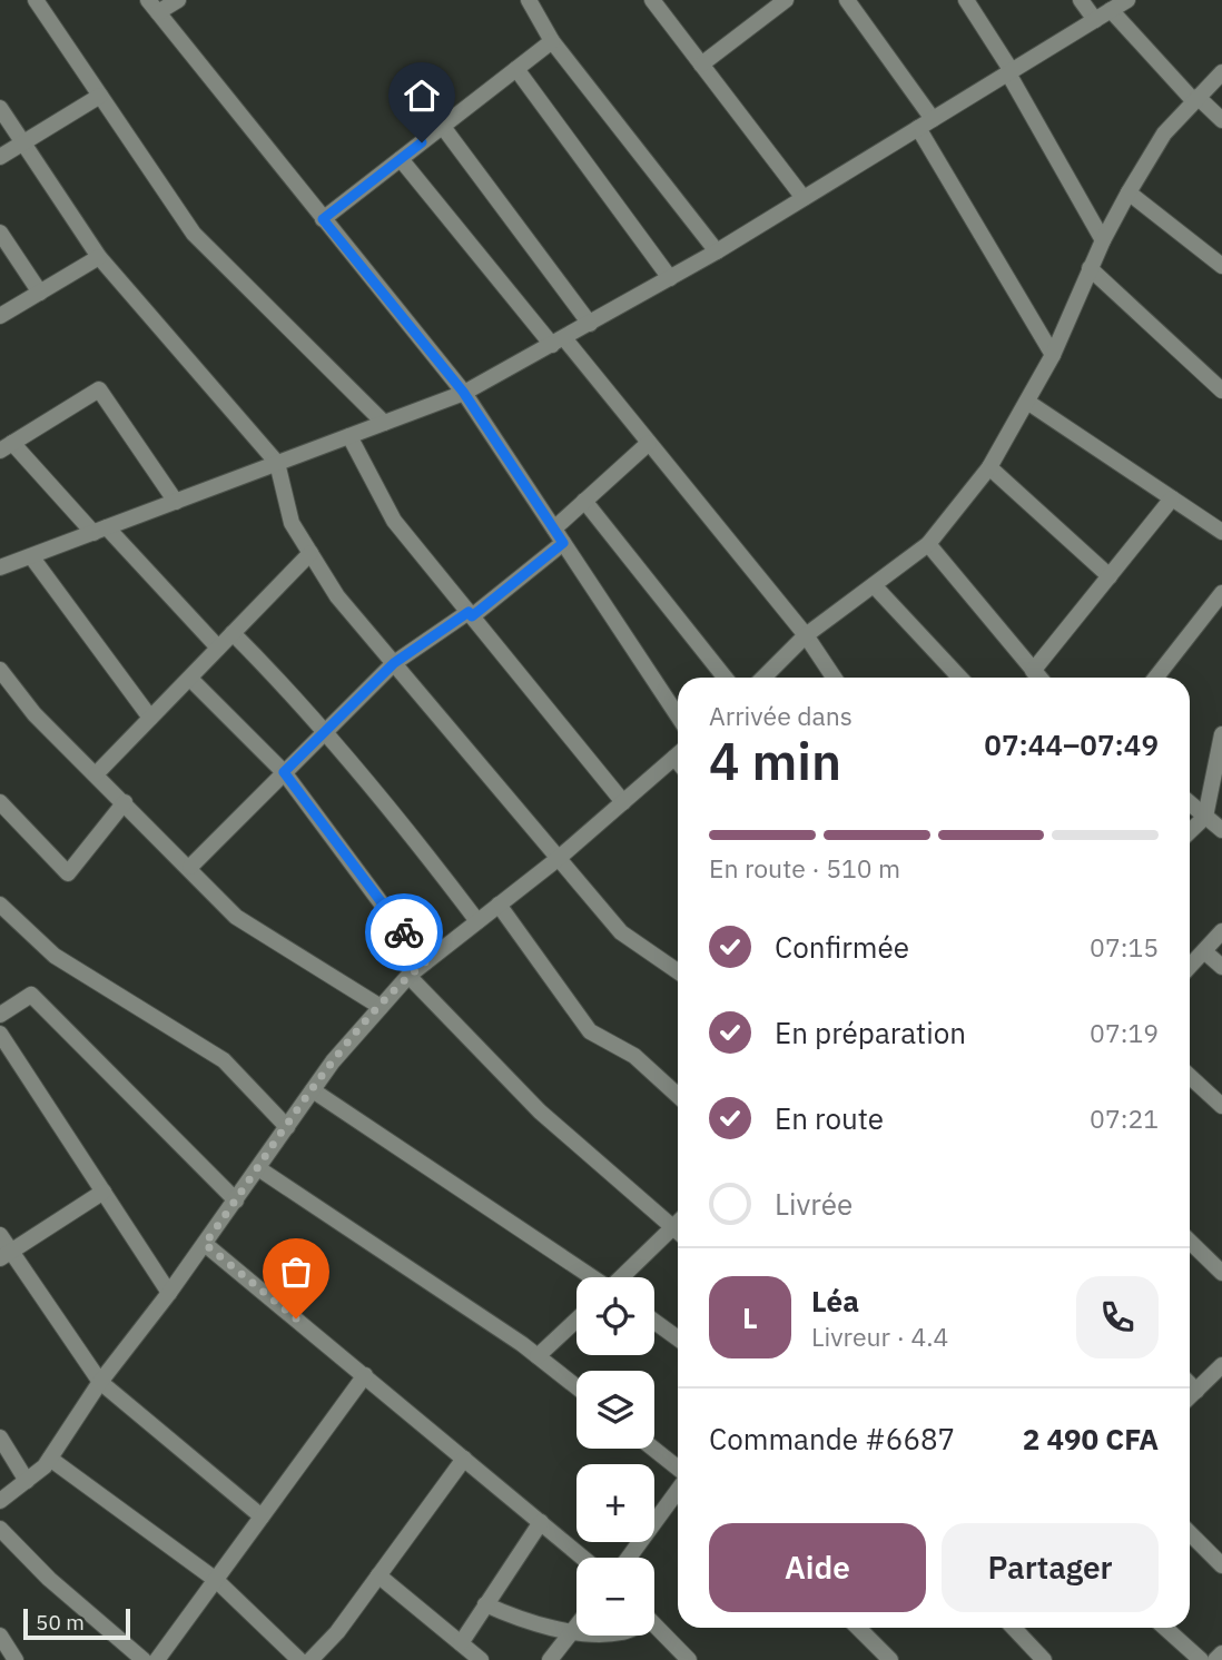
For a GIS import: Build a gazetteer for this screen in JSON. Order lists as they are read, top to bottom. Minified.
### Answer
{"scale_bar":"50 m","page":{"heading":["4 min","Arrivée dans","07:44–07:49"],"panel":["Léa","Livreur · 4.4","Commande #6687","2 490 CFA"],"bar":"En route · 510 m","list":[["Confirmée","07:15"],["En préparation","07:19"],["En route","07:21"],"Livrée"],"round":"L","map_buttons":["+","−"],"buttons":["Aide","Partager"],"scale":"50 m"}}
